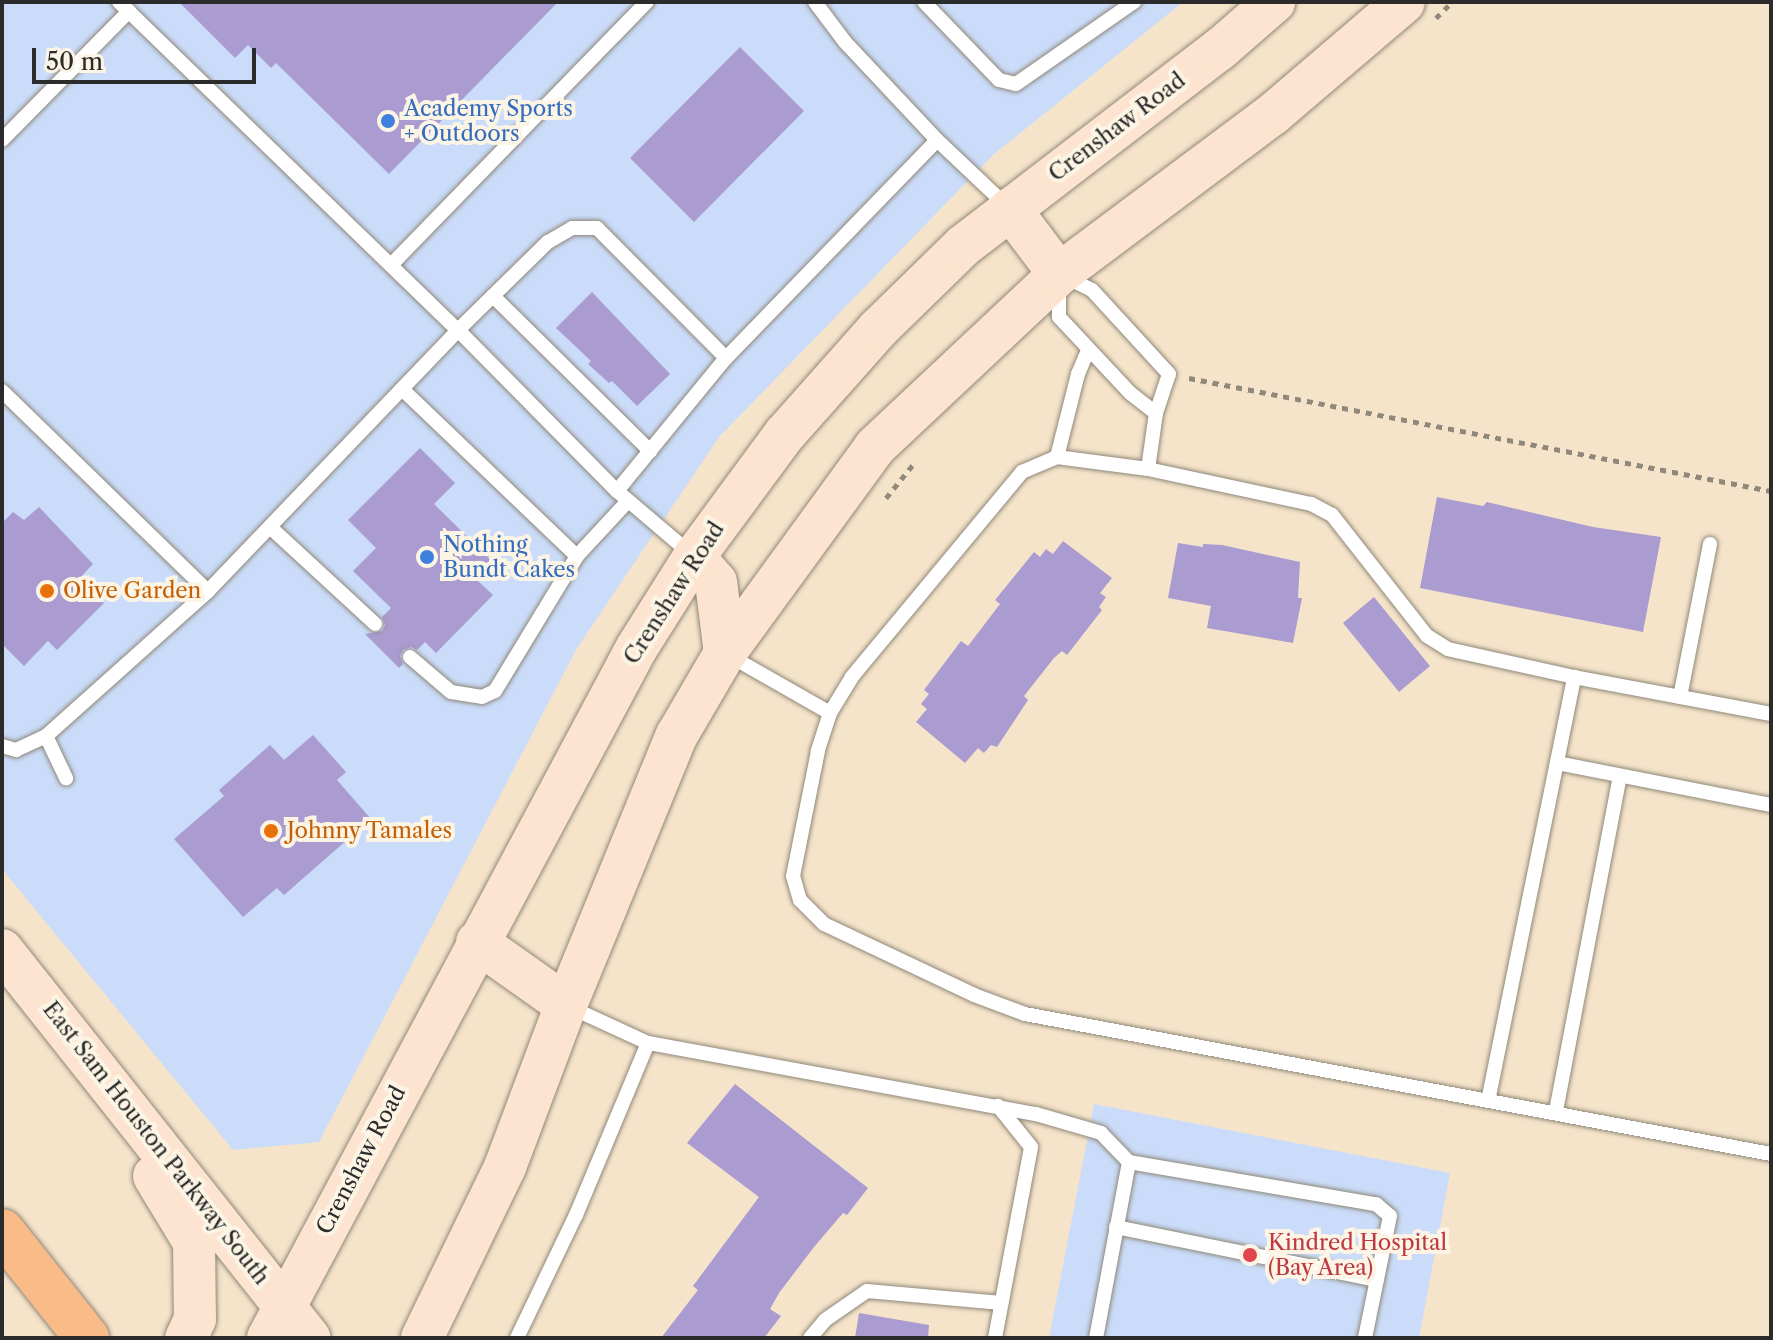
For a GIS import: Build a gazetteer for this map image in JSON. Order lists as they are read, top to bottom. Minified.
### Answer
{"streets":{"main road":["Crenshaw Road","East Sam Houston Parkway South"]},"crossings":[["Crenshaw Road","East Sam Houston Parkway South"]],"places":["Academy Sports + Outdoors","Nothing Bundt Cakes","Olive Garden","Johnny Tamales","Kindred Hospital (Bay Area)"],"scale_bar":"50 m"}
